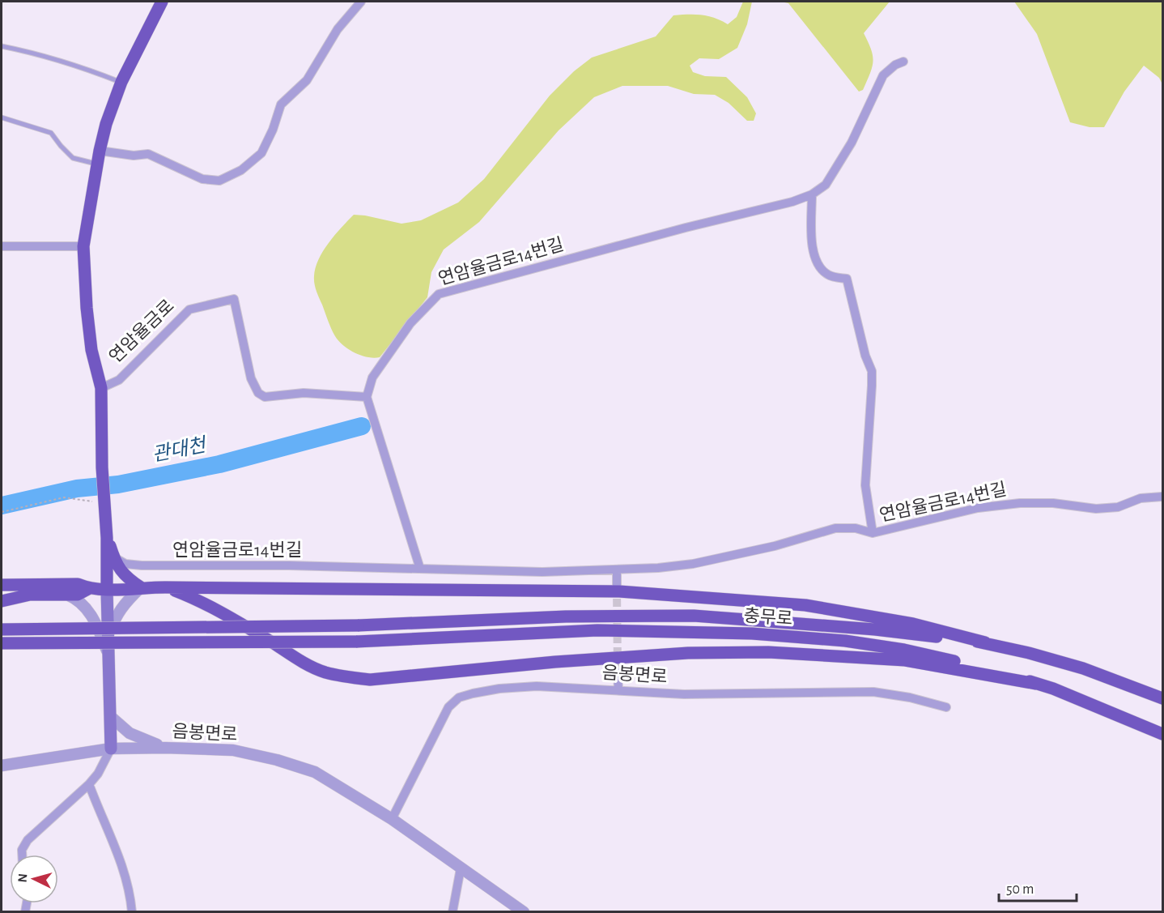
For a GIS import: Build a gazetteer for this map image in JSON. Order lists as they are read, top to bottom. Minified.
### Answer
{"streets":{"main road":["연암율금로","충무로"],"street":["연암율금로14번길","음봉면로"]},"crossings":[["연암율금로14번길","연암율금로"]],"water":["관대천"],"scale_bar":"50 m","north":"left"}
